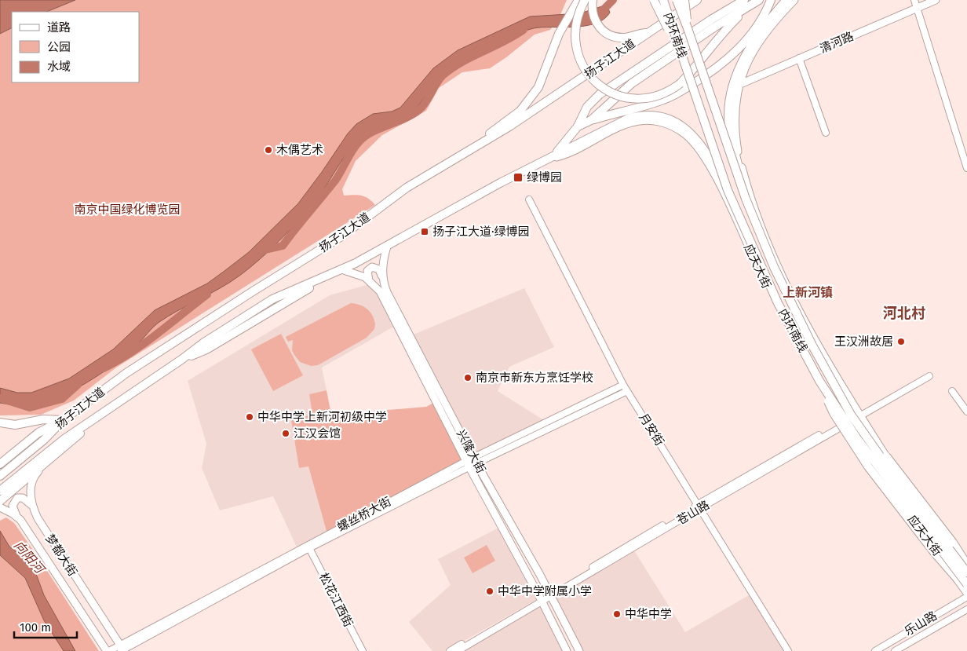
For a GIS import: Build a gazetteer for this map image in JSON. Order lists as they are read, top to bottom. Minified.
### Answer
{"streets":{"highway":["内环南线","扬子江大道"],"main road":["清河路","应天大街","兴隆大街","梦都大街"],"street":["月安街","苍山路","螺丝桥大街","松花江西街","乐山路"]},"crossings":[["内环南线","应天大街"],["清河路","应天大街"],["扬子江大道","应天大街"],["扬子江大道","兴隆大街"],["应天大街","苍山路"],["月安街","苍山路"],["月安街","螺丝桥大街"],["兴隆大街","苍山路"],["兴隆大街","螺丝桥大街"],["螺丝桥大街","梦都大街"],["螺丝桥大街","松花江西街"]],"districts":["上新河镇","河北村"],"water":["向阳河"],"parks":["南京中国绿化博览园"],"places":{"other":["木偶艺术","王汉洲故居","南京市新东方烹饪学校","中华中学上新河初级中学","江汉会馆","中华中学附属小学","中华中学"],"transit":["绿博园","扬子江大道·绿博园"]},"legend":["道路","公园","水域"],"scale_bar":"100 m"}
